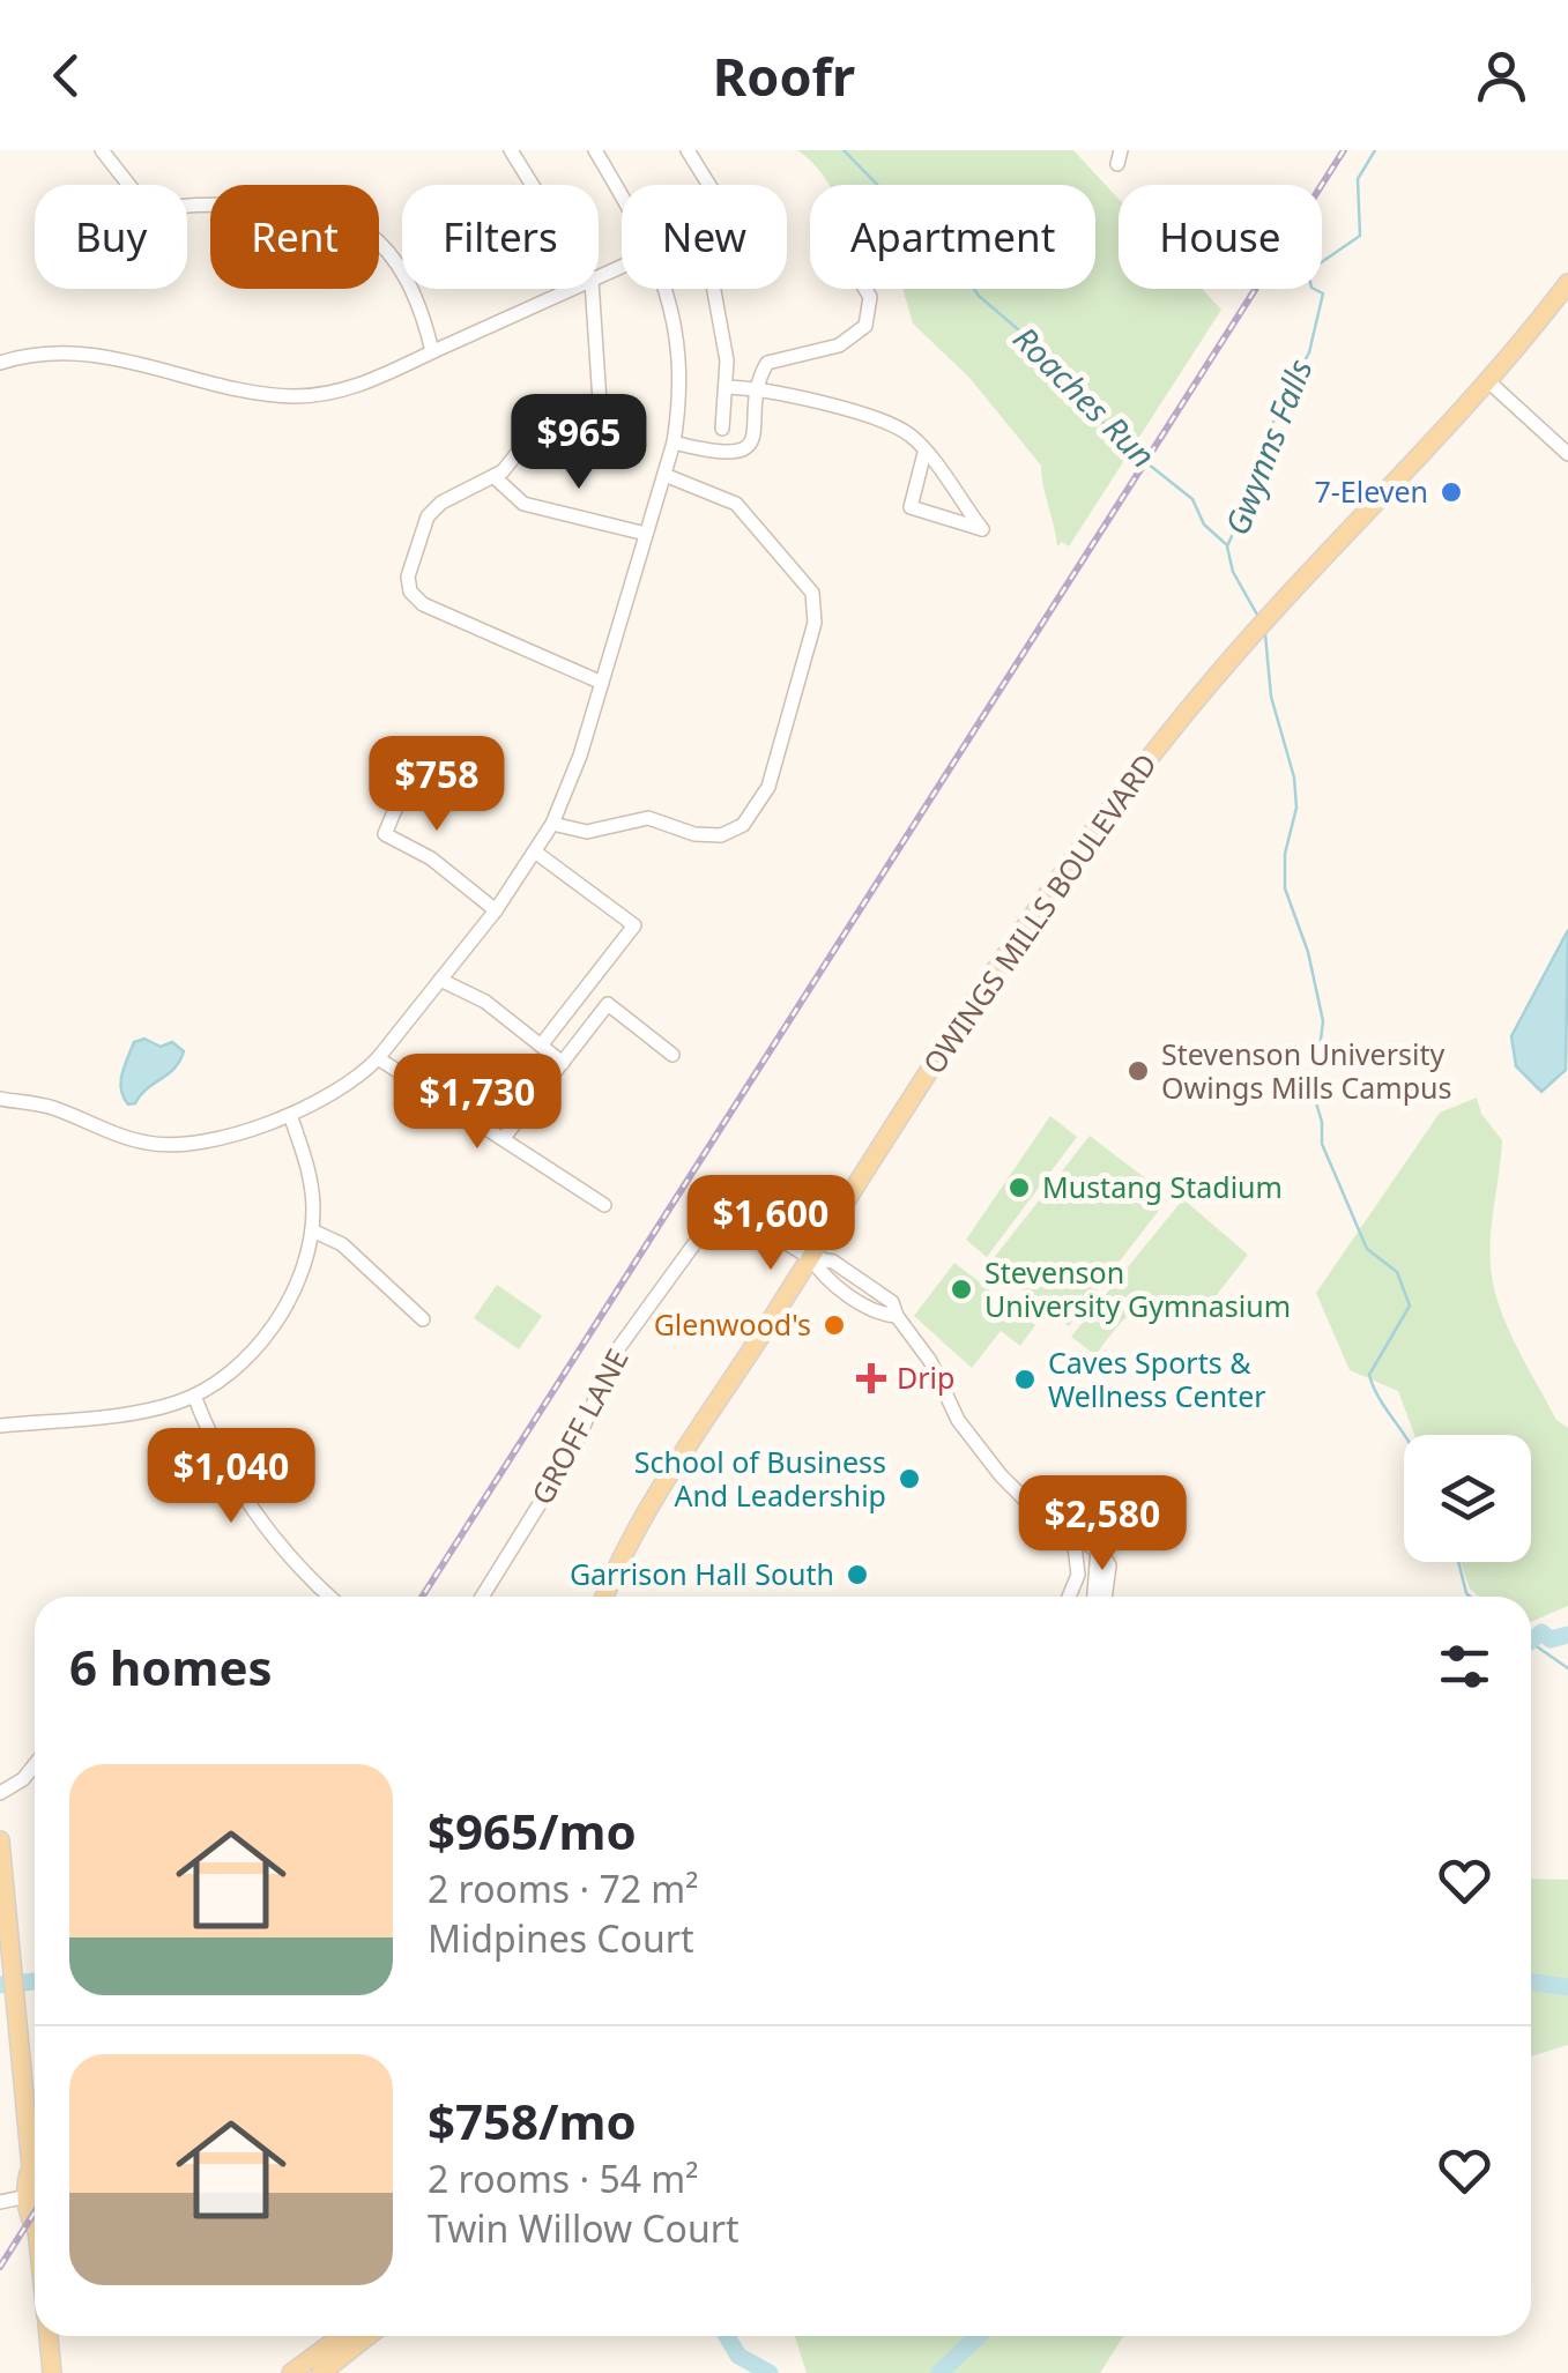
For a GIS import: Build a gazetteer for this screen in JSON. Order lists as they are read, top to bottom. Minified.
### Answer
{"streets":{"main road":["OWINGS MILLS BOULEVARD"],"street":["GROFF LANE"]},"crossings":[["OWINGS MILLS BOULEVARD","GROFF LANE"]],"water":["Roaches Run","Gwynns Falls"],"places":{"other":["7-Eleven","Stevenson University Owings Mills Campus","Mustang Stadium","Stevenson University Gymnasium","Glenwood's","Caves Sports & Wellness Center","School of Business And Leadership","Garrison Hall South"],"health":["Drip"]},"page":{"header":"Roofr","chip":["Buy","Rent","Filters","New","Apartment","House"],"price":["$965","$758","$1,730","$1,600","$1,040","$2,580"],"heading":"6 homes","list":[{"name":"$965/mo","note":"2 rooms · 72 m² · Midpines Court"},{"name":"$758/mo","note":"2 rooms · 54 m² · Twin Willow Court"}]}}
